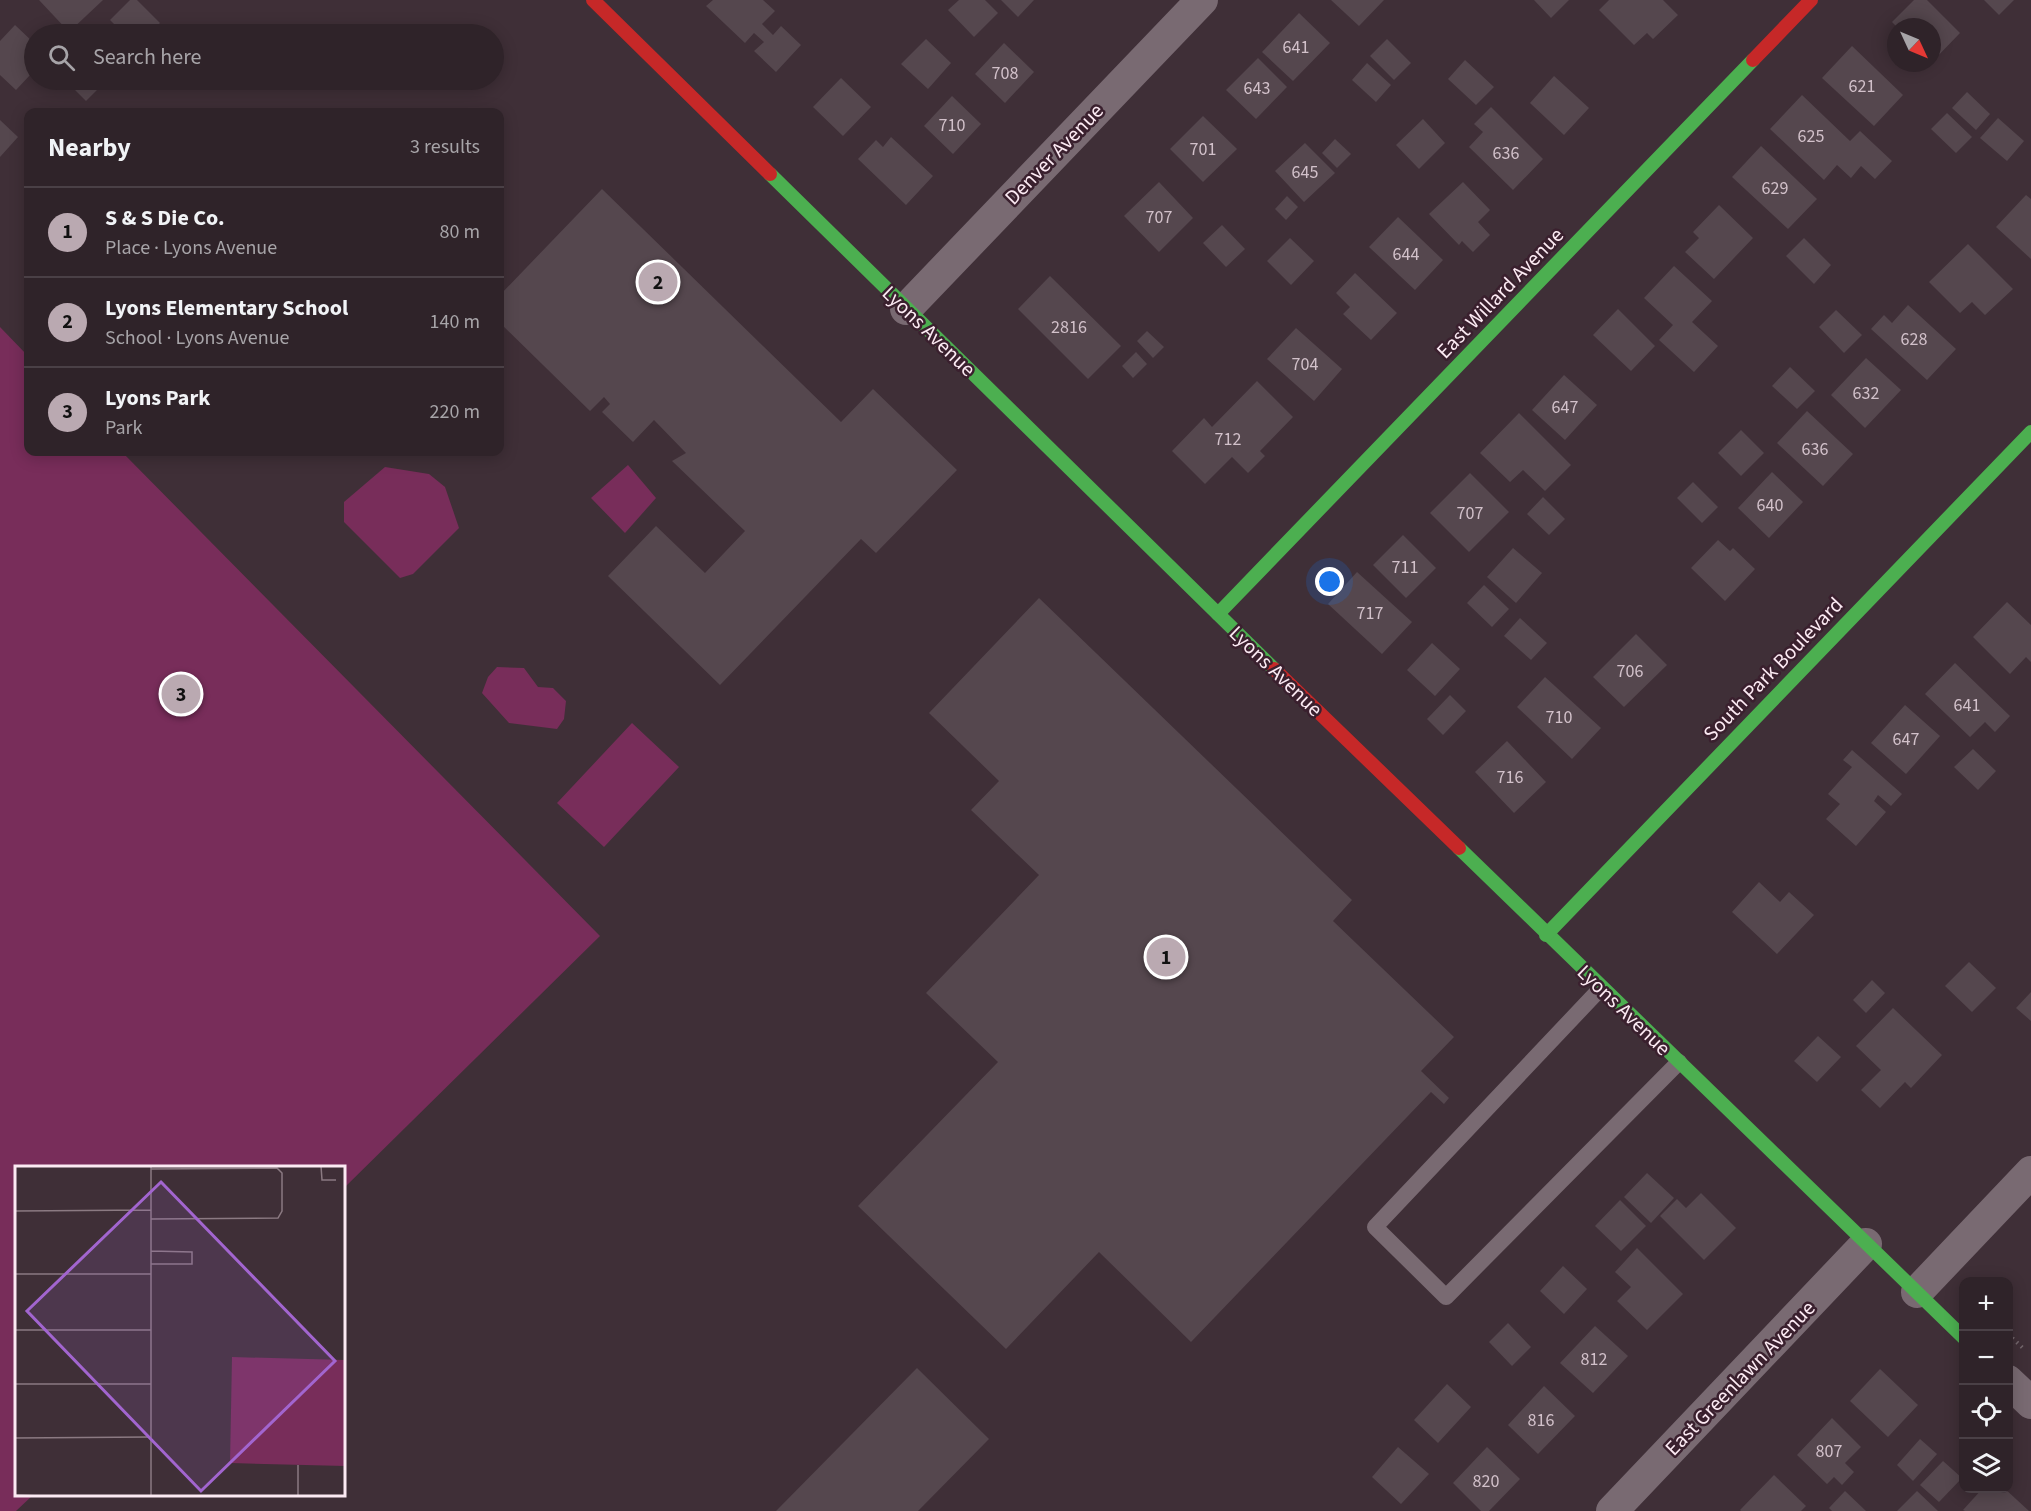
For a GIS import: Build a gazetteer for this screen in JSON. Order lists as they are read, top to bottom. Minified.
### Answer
{"streets":{"street":["Denver Avenue","East Willard Avenue","Lyons Avenue","South Park Boulevard","East Greenlawn Avenue"]},"crossings":[["Denver Avenue","Lyons Avenue"],["East Willard Avenue","Lyons Avenue"],["Lyons Avenue","South Park Boulevard"],["Lyons Avenue","East Greenlawn Avenue"]],"house_numbers":["641","708","621","643","710","625","701","636","645","629","707","644","2816","628","704","632","647","712","636","640","707","711","717","706","641","710","647","716","812","816","807","820"],"north":"bottom right","page":{"search":"Search here","heading":["Nearby","3 results"],"list":[{"mark":"1","name":"S & S Die Co.","note":"Place · Lyons Avenue","value":"80 m"},{"mark":"2","name":"Lyons Elementary School","note":"School · Lyons Avenue","value":"140 m"},{"mark":"3","name":"Lyons Park","note":"Park","value":"220 m"}],"pins":["2","3","1"],"map_buttons":["+","−"]}}
